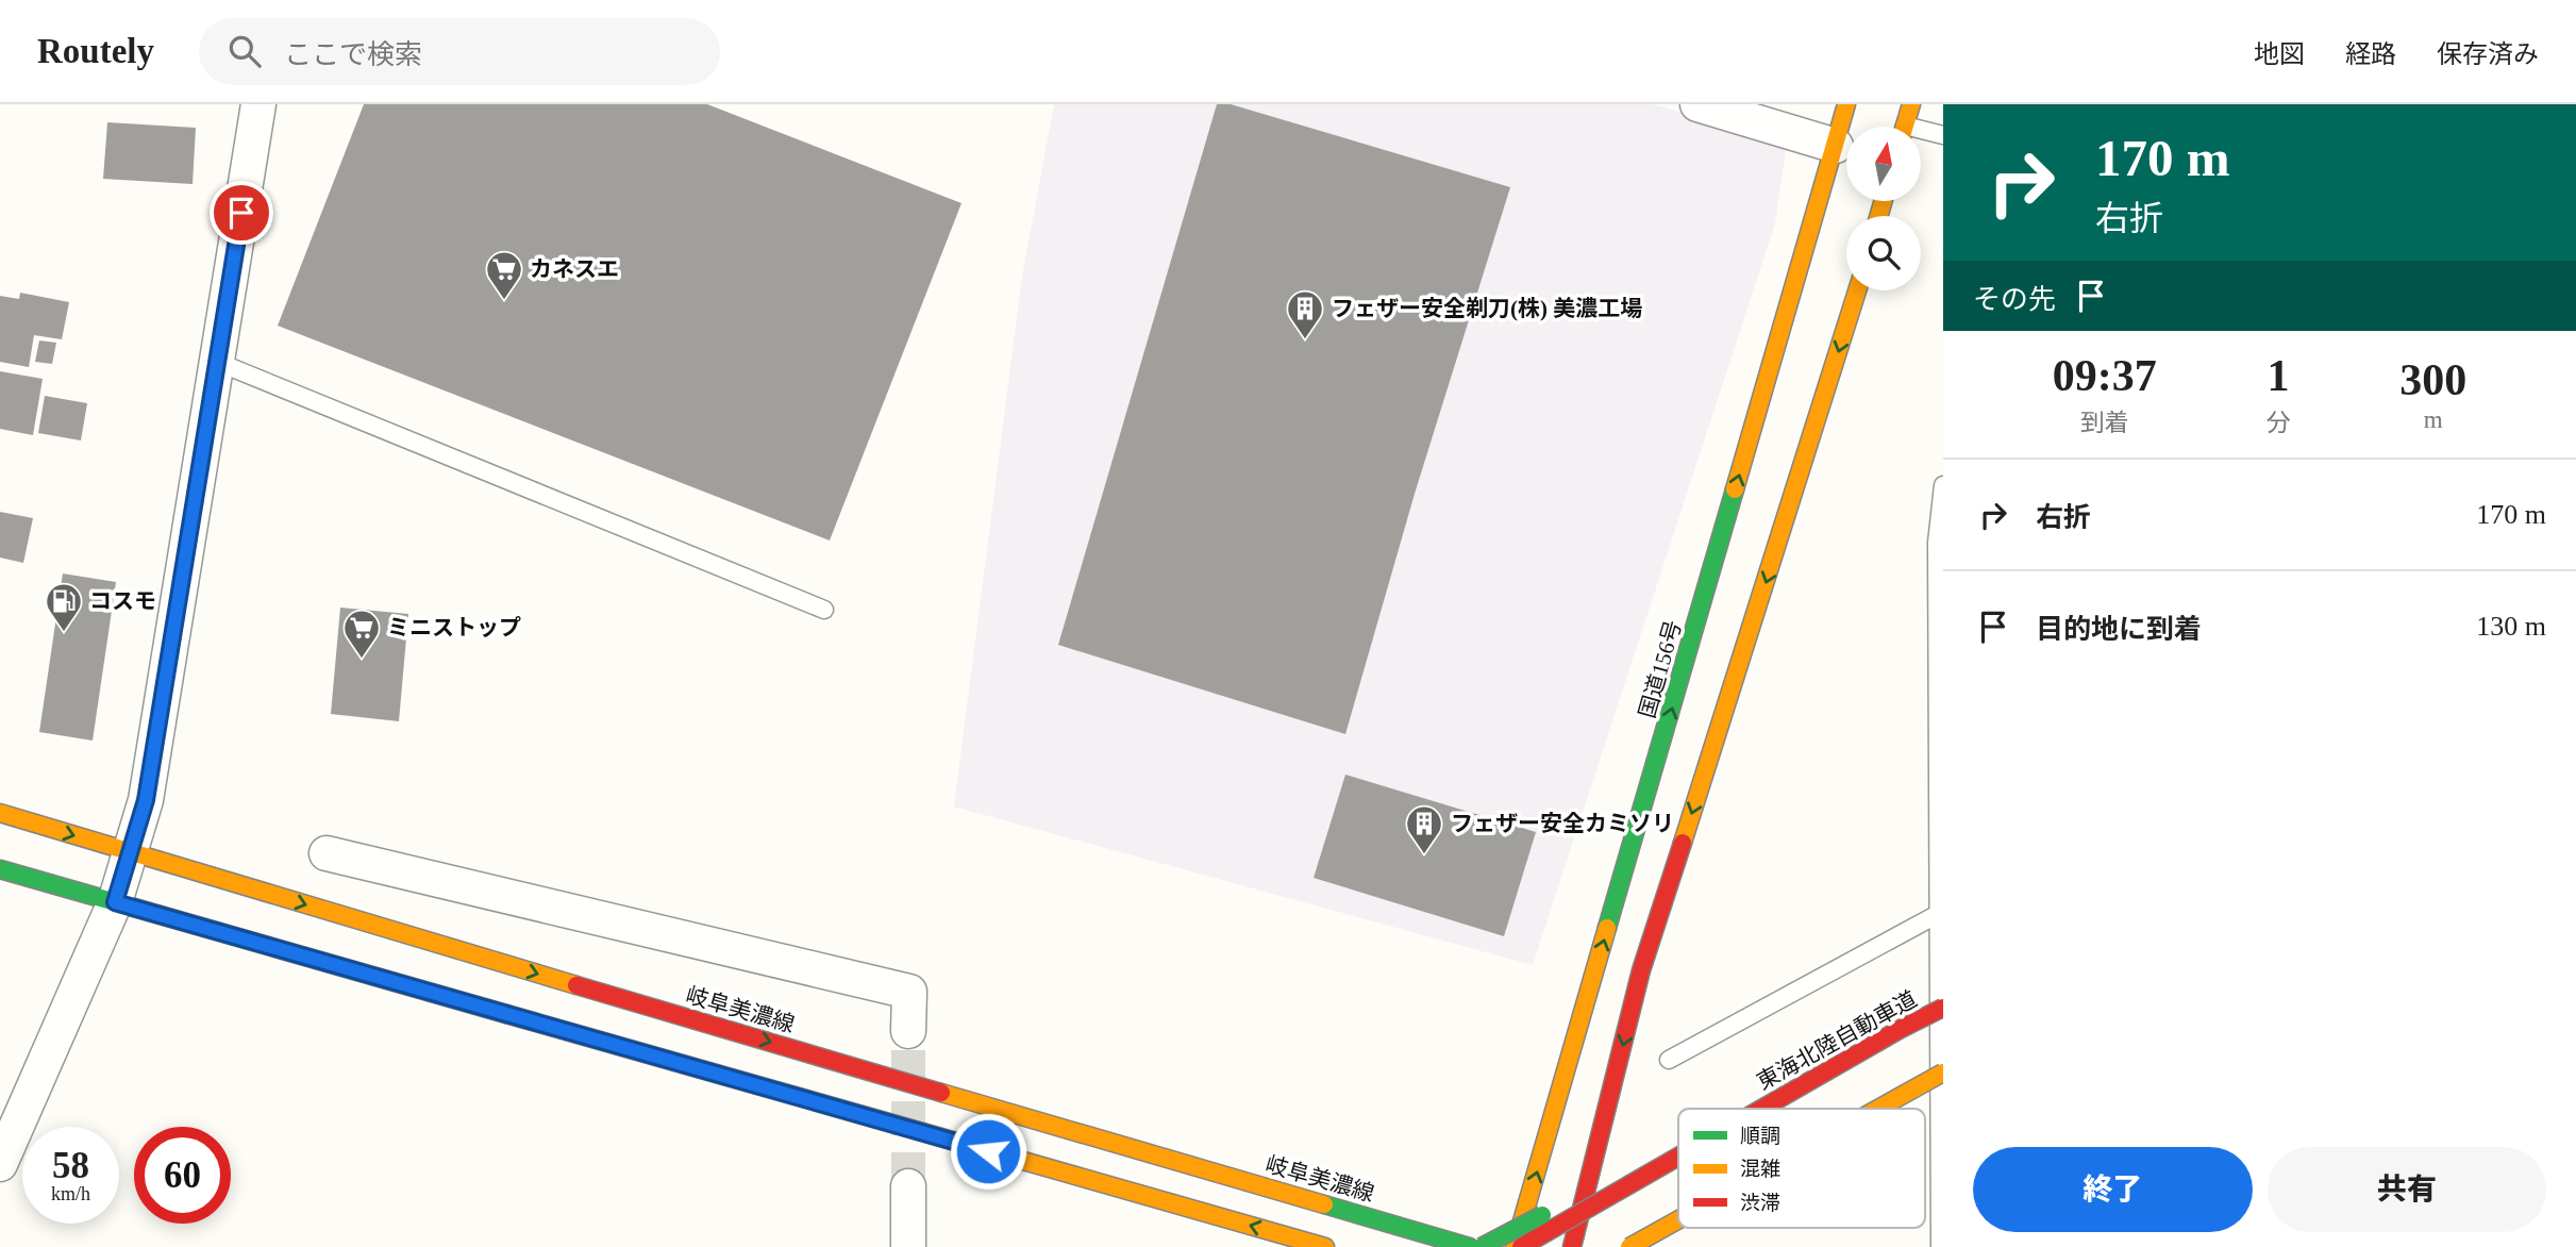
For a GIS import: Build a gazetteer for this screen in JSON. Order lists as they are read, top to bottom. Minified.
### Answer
{"streets":{"main road":["国道156号","岐阜美濃線","東海北陸自動車道"]},"places":{"supermarket":["カネスエ","ミニストップ"],"building":["フェザー安全剃刀(株) 美濃工場","フェザー安全カミソリ"],"fuel station":["コスモ"]},"legend":["順調","混雑","渋滞"],"north":"top","page":{"header":"Routely","search":"ここで検索","nav":["地図","経路","保存済み"],"turn":["170 m","右折"],"then":"その先","eta":["09:37","到着","1","分","300","m"],"list":[{"name":"右折","value":"170 m"},{"name":"目的地に到着","value":"130 m"}],"speed":"58 km/h","limit":"60","buttons":["終了","共有"]}}
